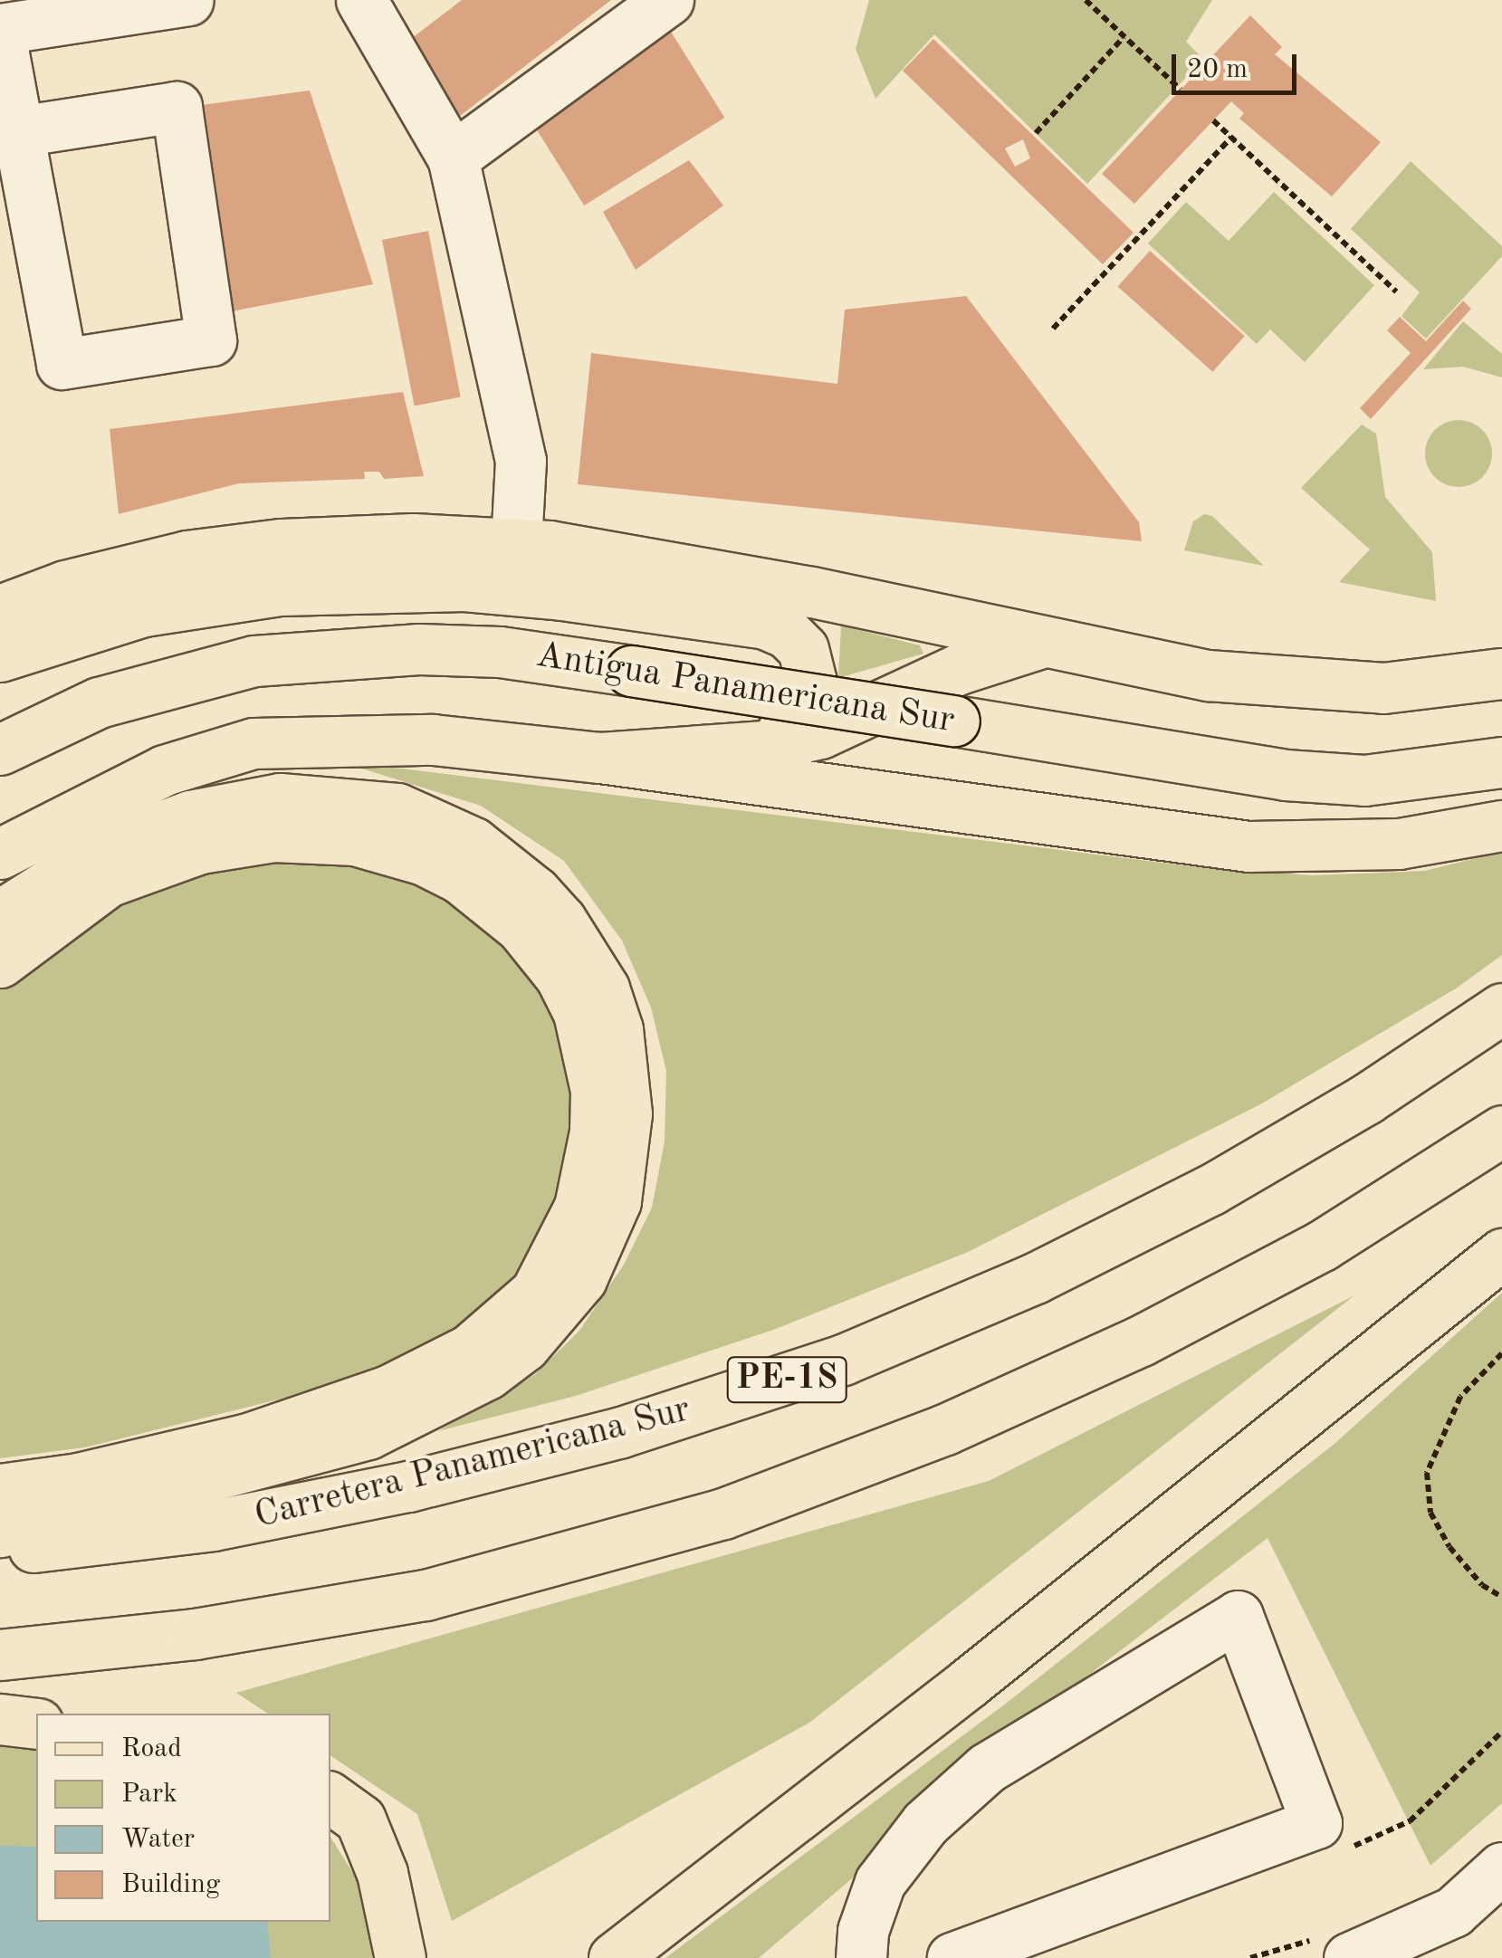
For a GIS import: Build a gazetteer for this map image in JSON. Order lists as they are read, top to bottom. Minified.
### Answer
{"streets":{"main road":["Antigua Panamericana Sur","PE-1S","Carretera Panamericana Sur"]},"legend":["Road","Park","Water","Building"],"scale_bar":"20 m"}
